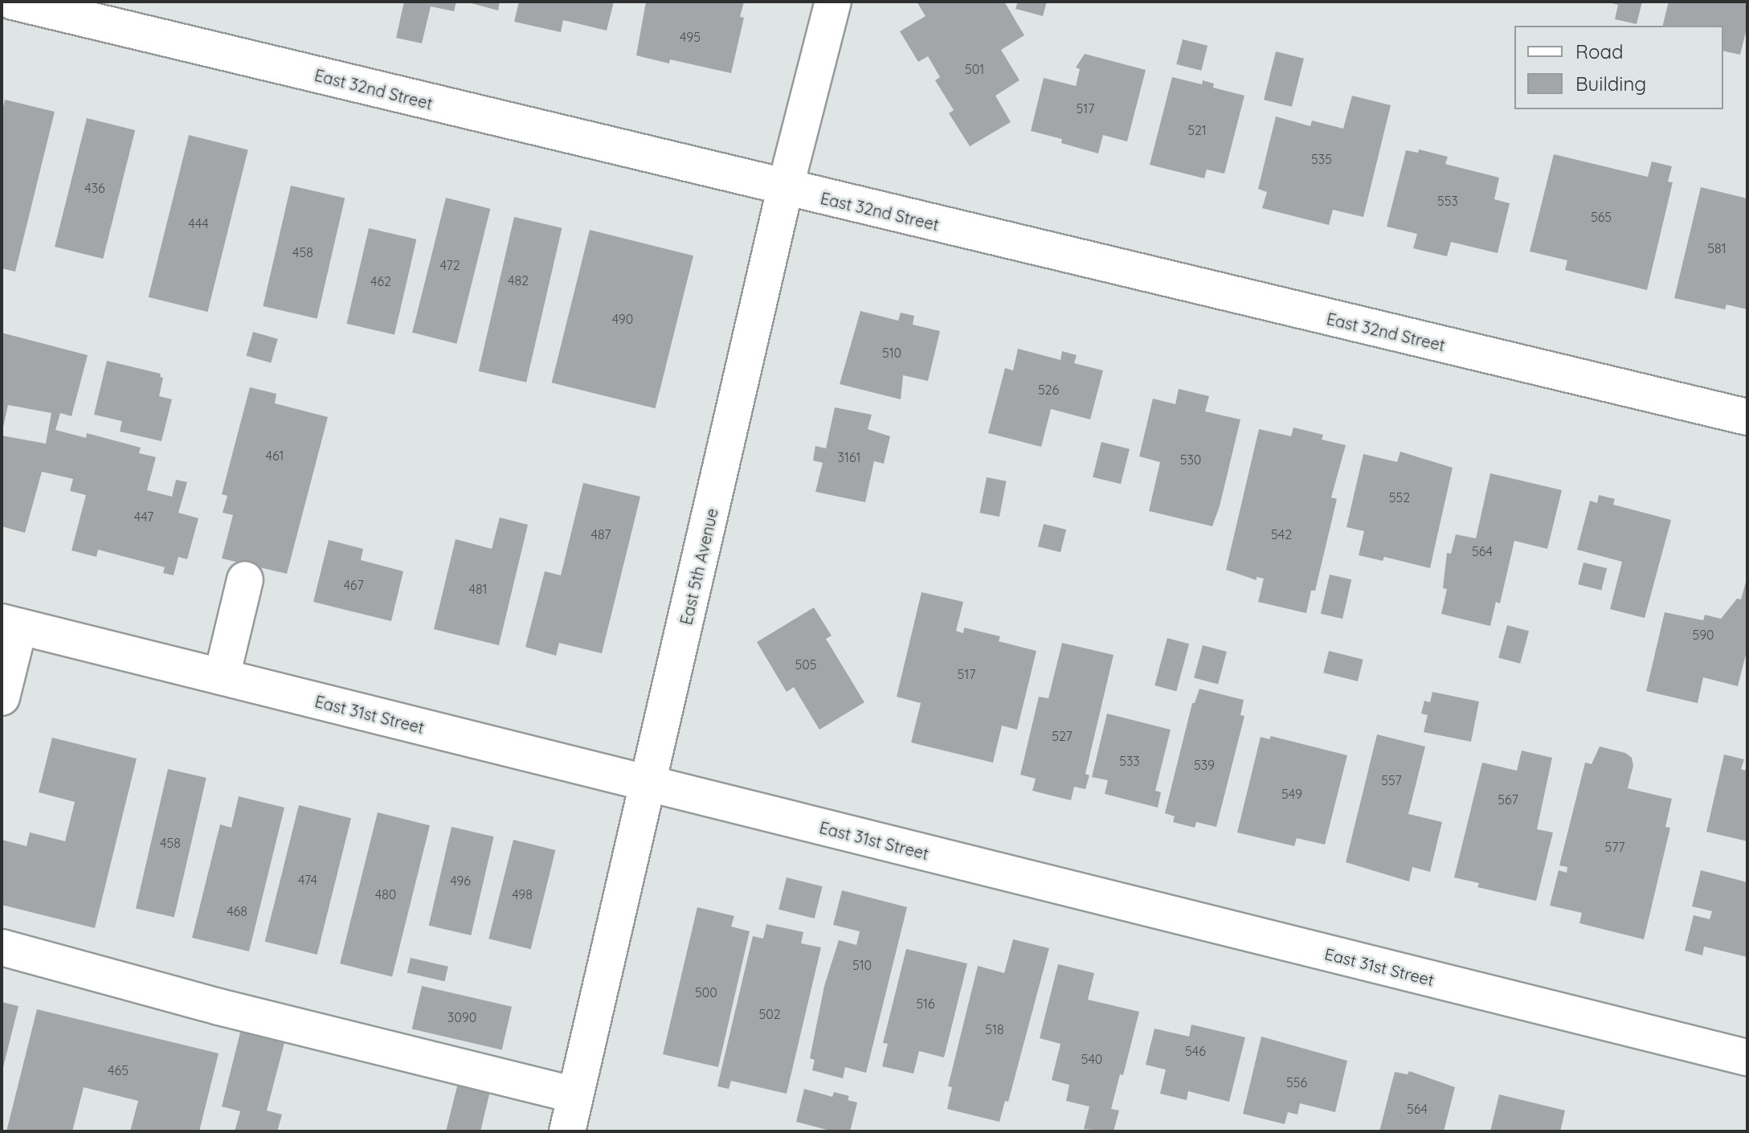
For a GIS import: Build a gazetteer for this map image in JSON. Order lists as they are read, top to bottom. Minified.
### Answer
{"streets":{"street":["East 32nd Street","East 5th Avenue","East 31st Street"]},"crossings":[["East 32nd Street","East 5th Avenue"],["East 5th Avenue","East 31st Street"]],"house_numbers":["495","501","517","521","535","436","553","565","444","581","458","472","482","462","490","510","526","461","3161","530","552","447","487","542","564","467","481","590","505","517","527","533","539","557","549","567","458","577","474","496","480","498","468","510","500","516","502","3090","518","546","540","465","556","564"],"legend":["Road","Building"]}
